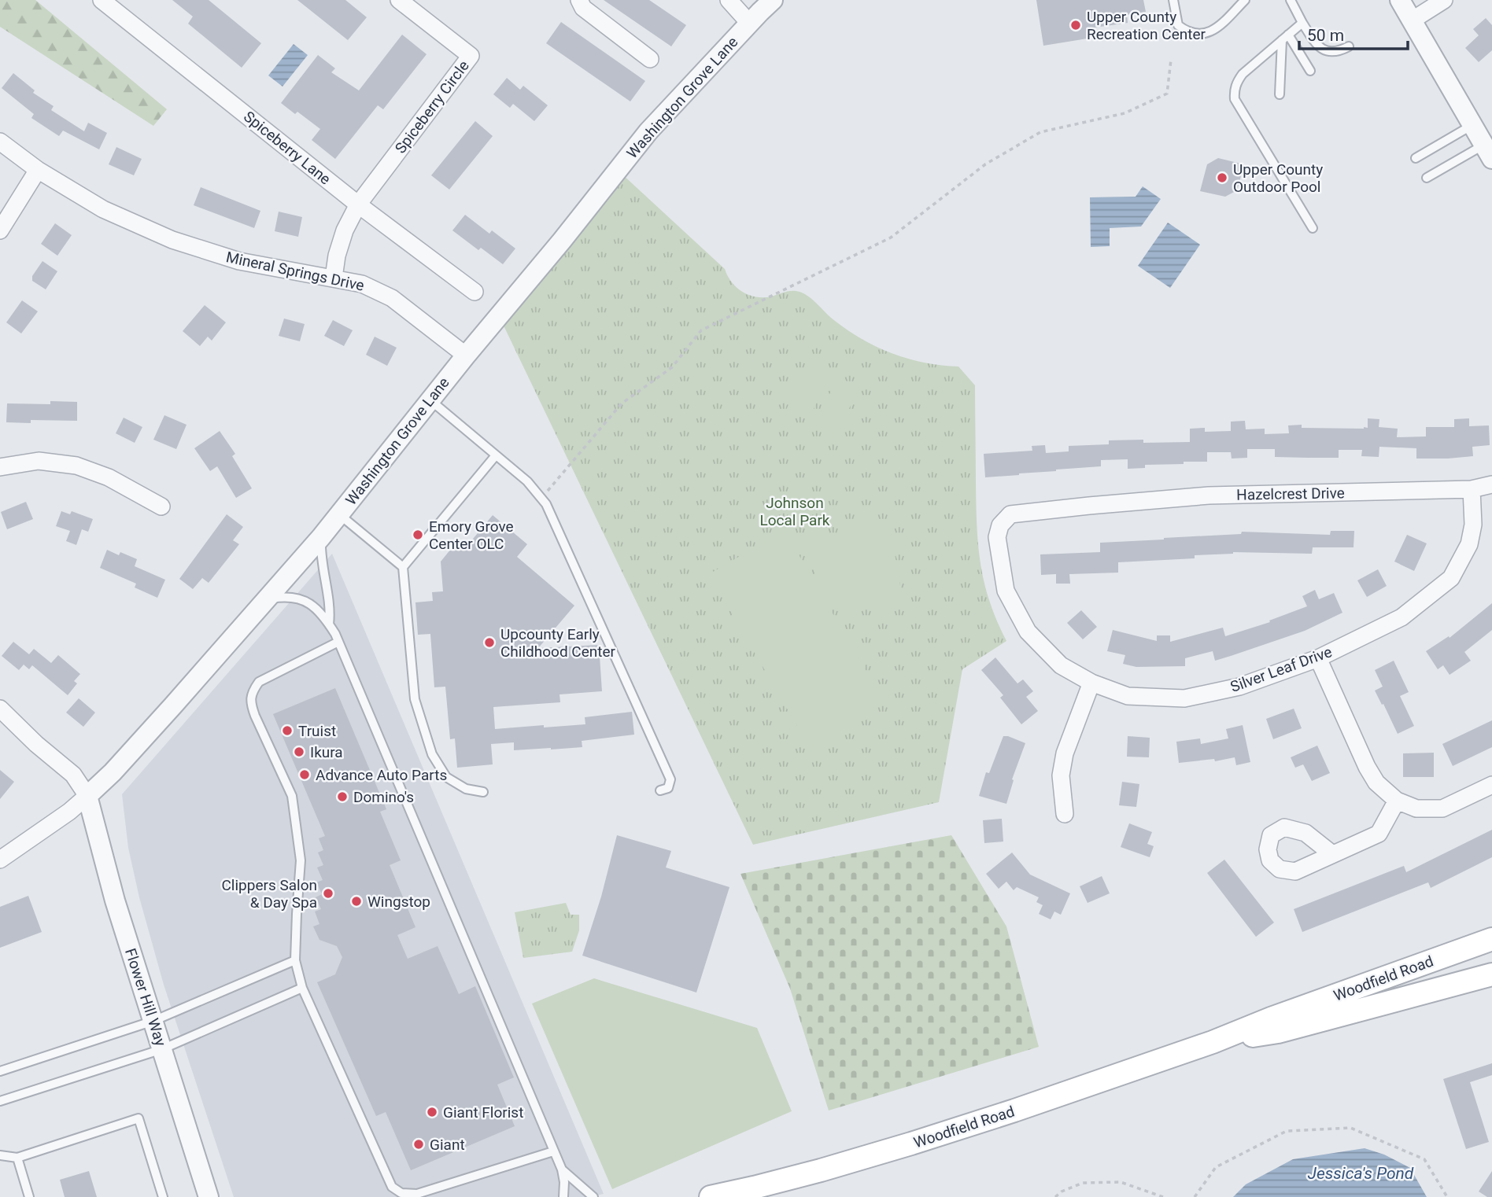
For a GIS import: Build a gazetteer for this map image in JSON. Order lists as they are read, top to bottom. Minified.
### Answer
{"streets":{"main road":["Woodfield Road"],"street":["Washington Grove Lane","Spiceberry Circle","Spiceberry Lane","Mineral Springs Drive","Hazelcrest Drive","Silver Leaf Drive","Flower Hill Way"]},"crossings":[["Washington Grove Lane","Mineral Springs Drive"],["Washington Grove Lane","Flower Hill Way"],["Spiceberry Circle","Spiceberry Lane"],["Hazelcrest Drive","Silver Leaf Drive"]],"water":["Jessica's Pond"],"parks":["Johnson Local Park"],"places":["Upper County Recreation Center","Upper County Outdoor Pool","Emory Grove Center OLC","Upcounty Early Childhood Center","Truist","Ikura","Advance Auto Parts","Domino's","Clippers Salon & Day Spa","Wingstop","Giant Florist","Giant"],"scale_bar":"50 m"}
